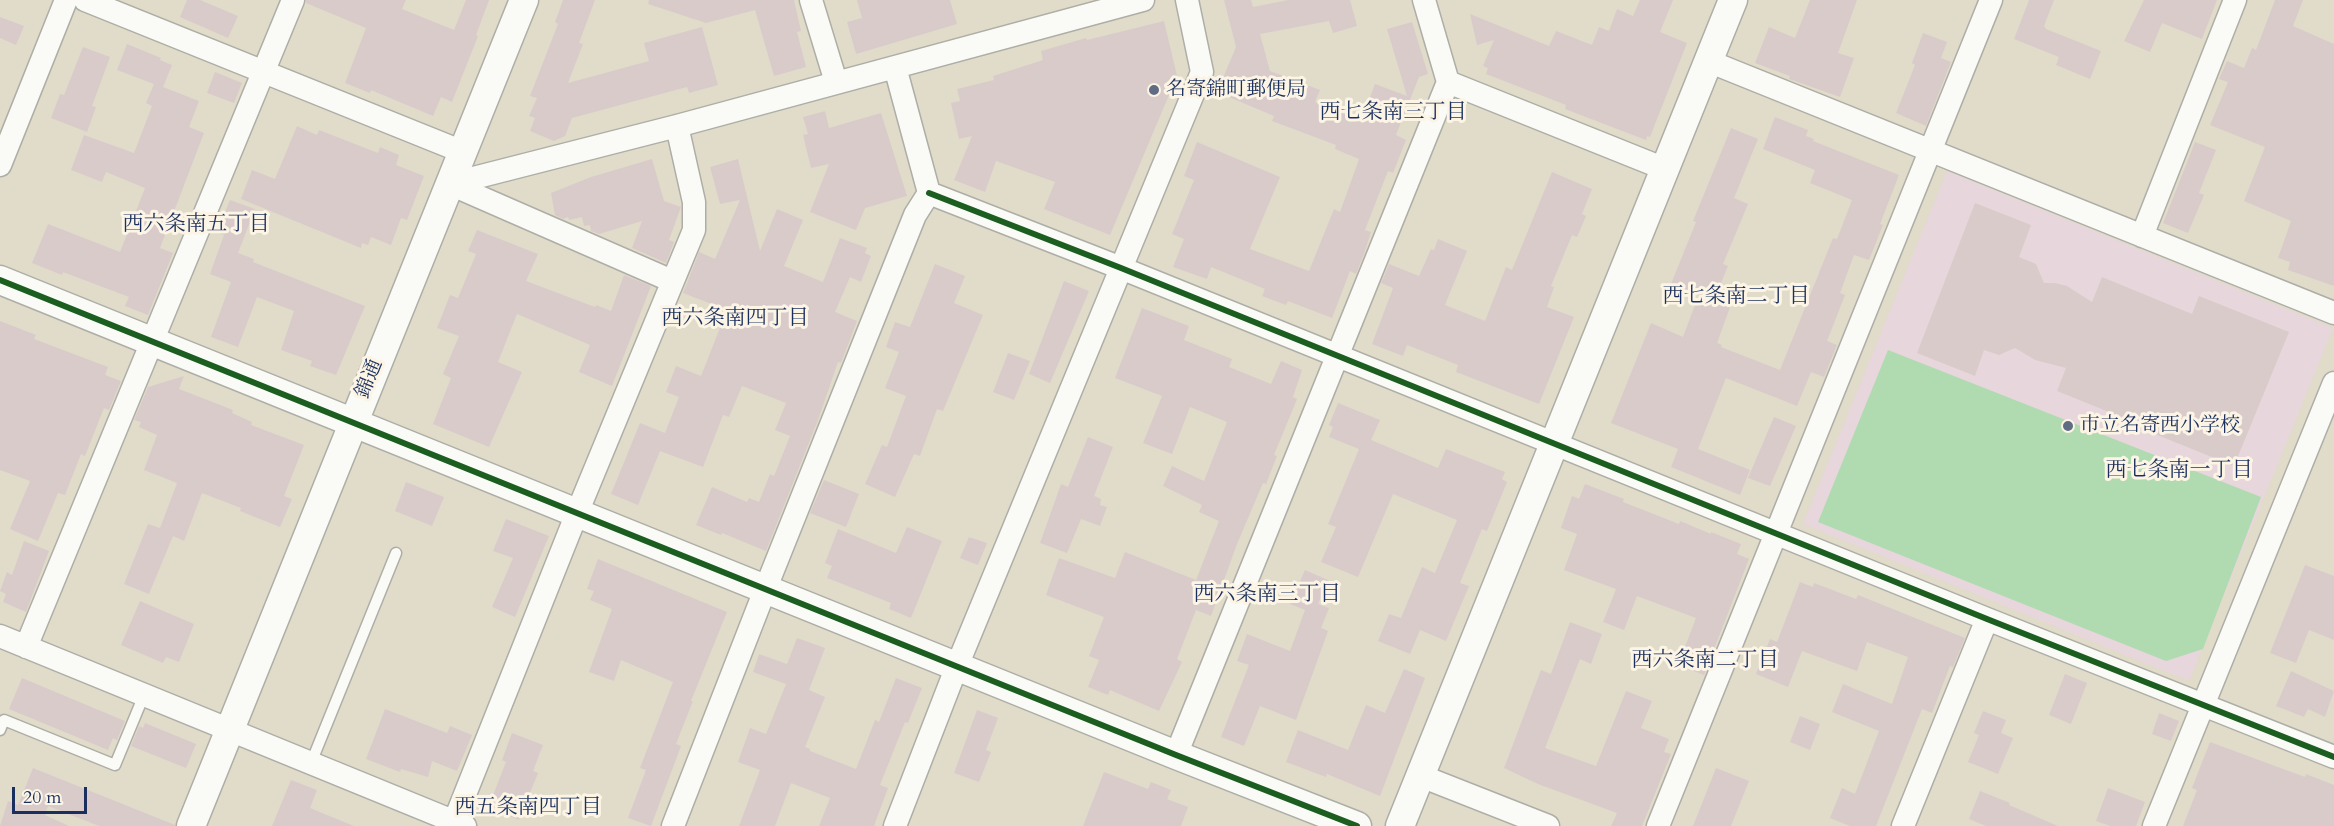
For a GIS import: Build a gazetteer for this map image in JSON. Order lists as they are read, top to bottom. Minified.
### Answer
{"streets":{"street":["錦通"]},"districts":["西七条南三丁目","西六条南五丁目","西七条南二丁目","西六条南四丁目","西七条南一丁目","西六条南三丁目","西六条南二丁目","西五条南四丁目"],"places":["名寄錦町郵便局","市立名寄西小学校"],"scale_bar":"20 m"}
